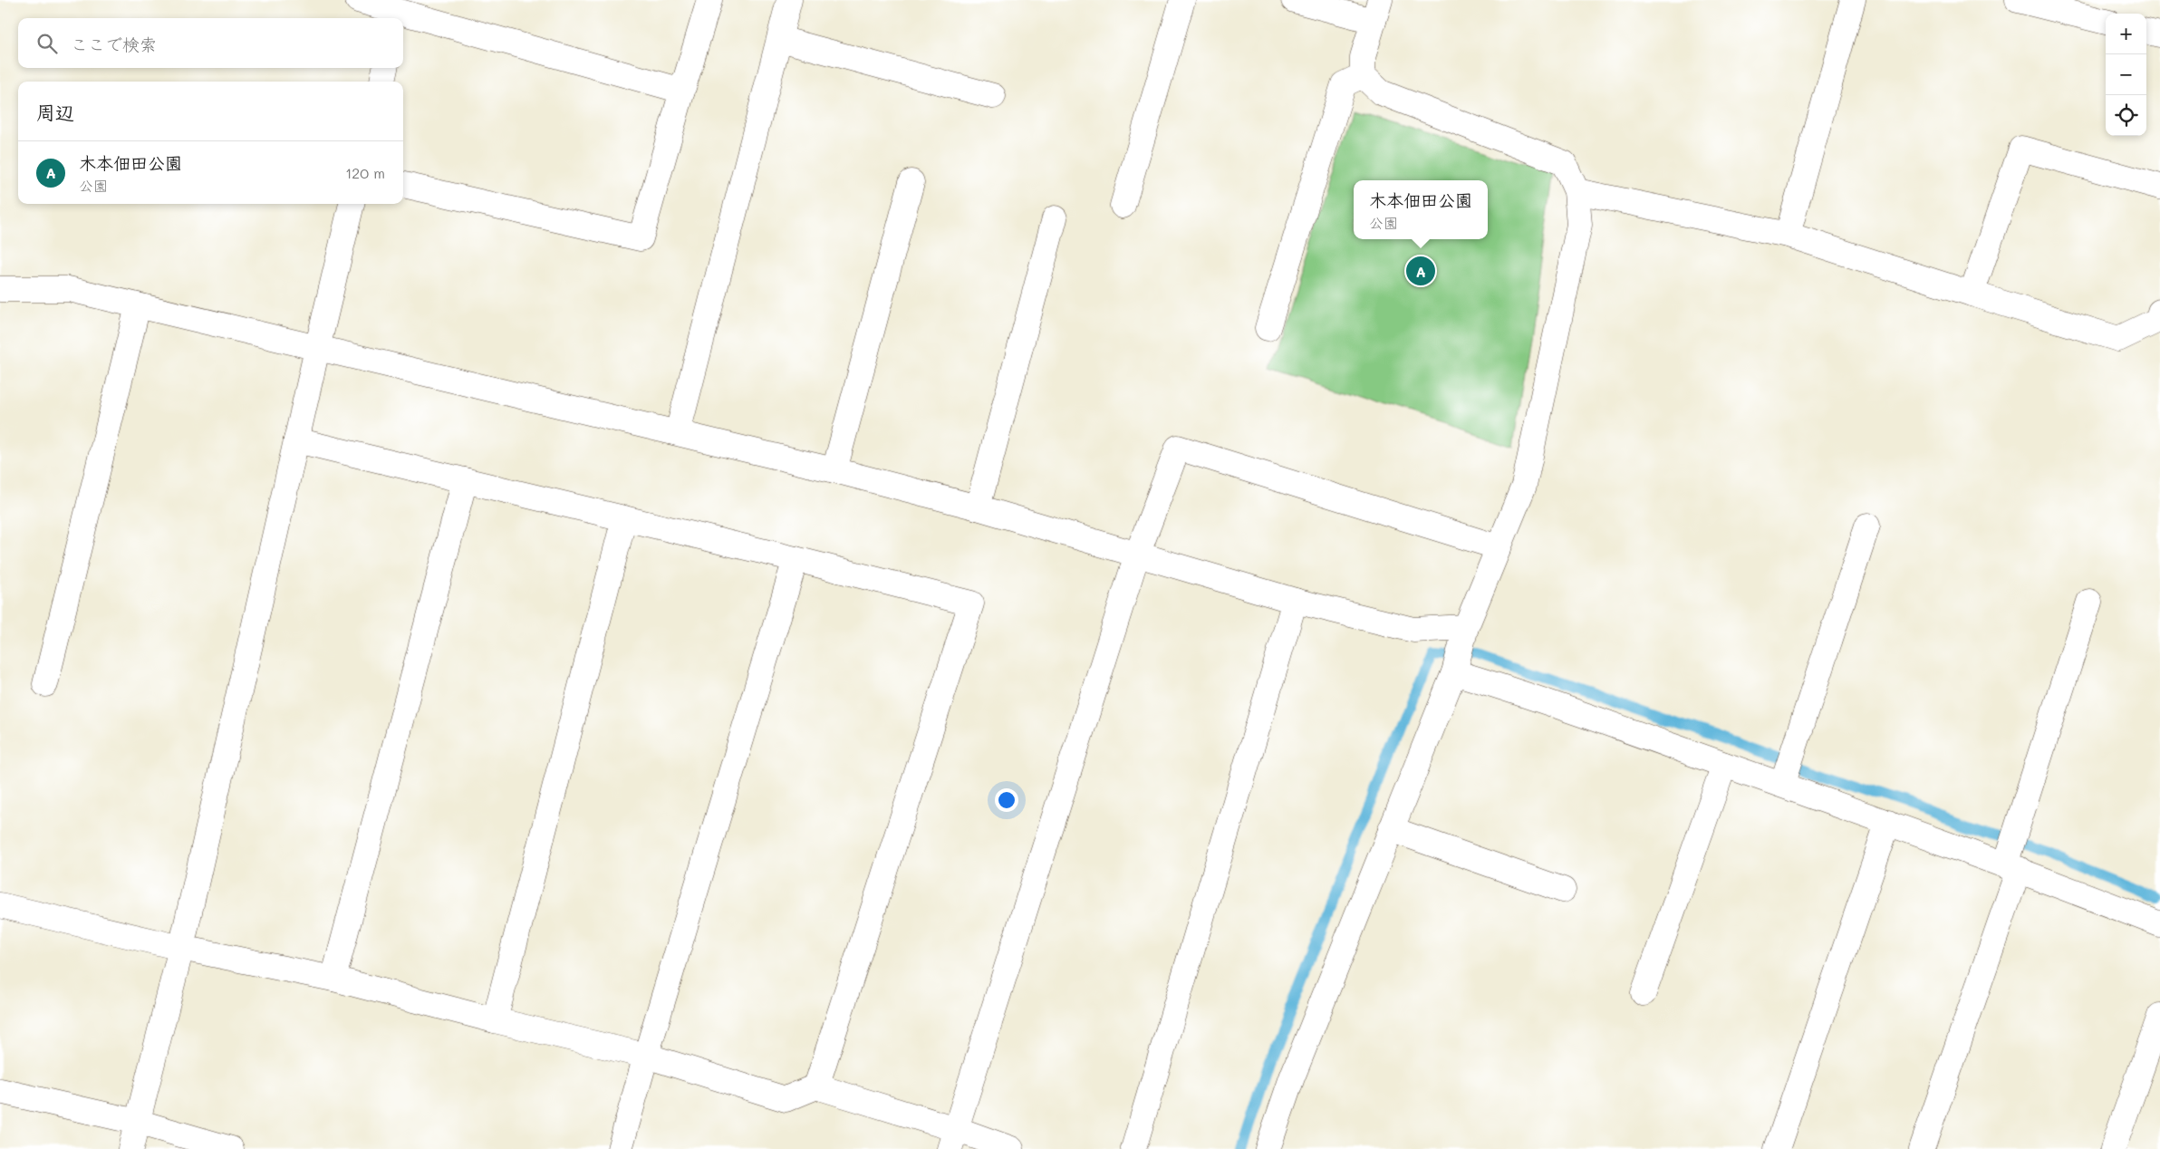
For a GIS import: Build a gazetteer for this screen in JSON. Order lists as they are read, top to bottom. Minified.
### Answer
{"page":{"map_buttons":["+","−"],"search":"ここで検索","heading":"周辺","list":[{"mark":"A","name":"木本佃田公園","note":"公園","value":"120 m"}],"popup":["木本佃田公園","公園"],"pins":"A"}}
